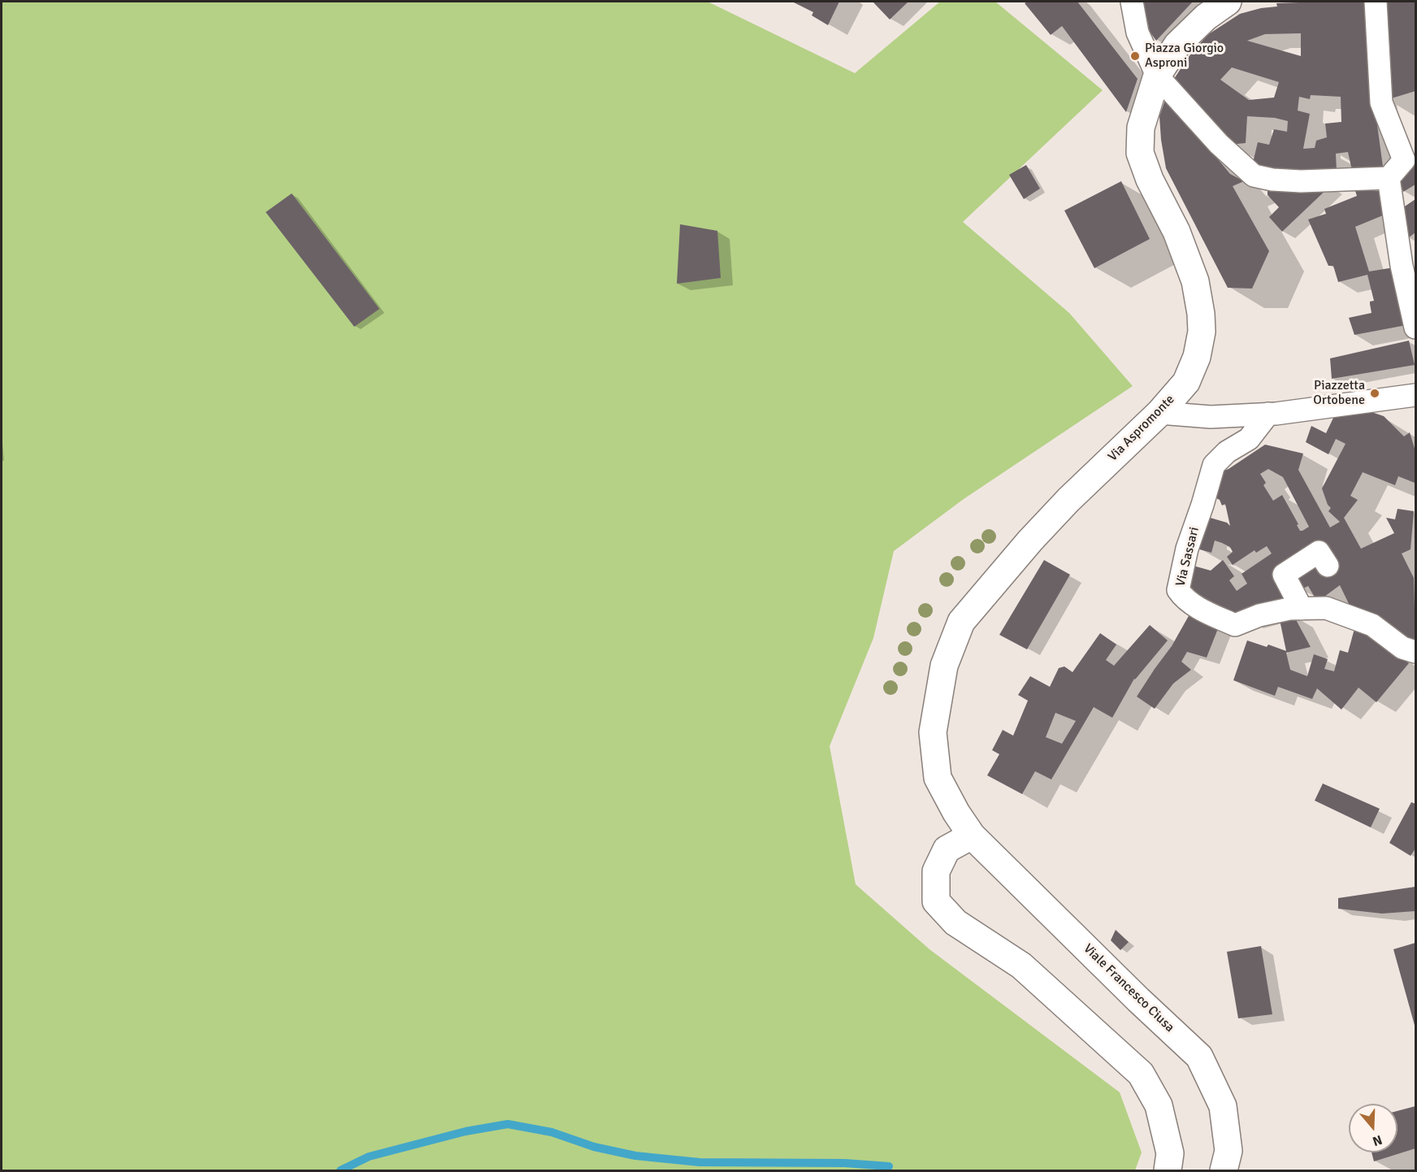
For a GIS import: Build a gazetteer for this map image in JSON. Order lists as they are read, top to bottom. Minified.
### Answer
{"streets":{"street":["Via Aspromonte","Via Sassari","Viale Francesco Ciusa"]},"crossings":[["Via Aspromonte","Viale Francesco Ciusa"]],"places":["Piazza Giorgio Asproni","Piazzetta Ortobene"],"north":"bottom"}
